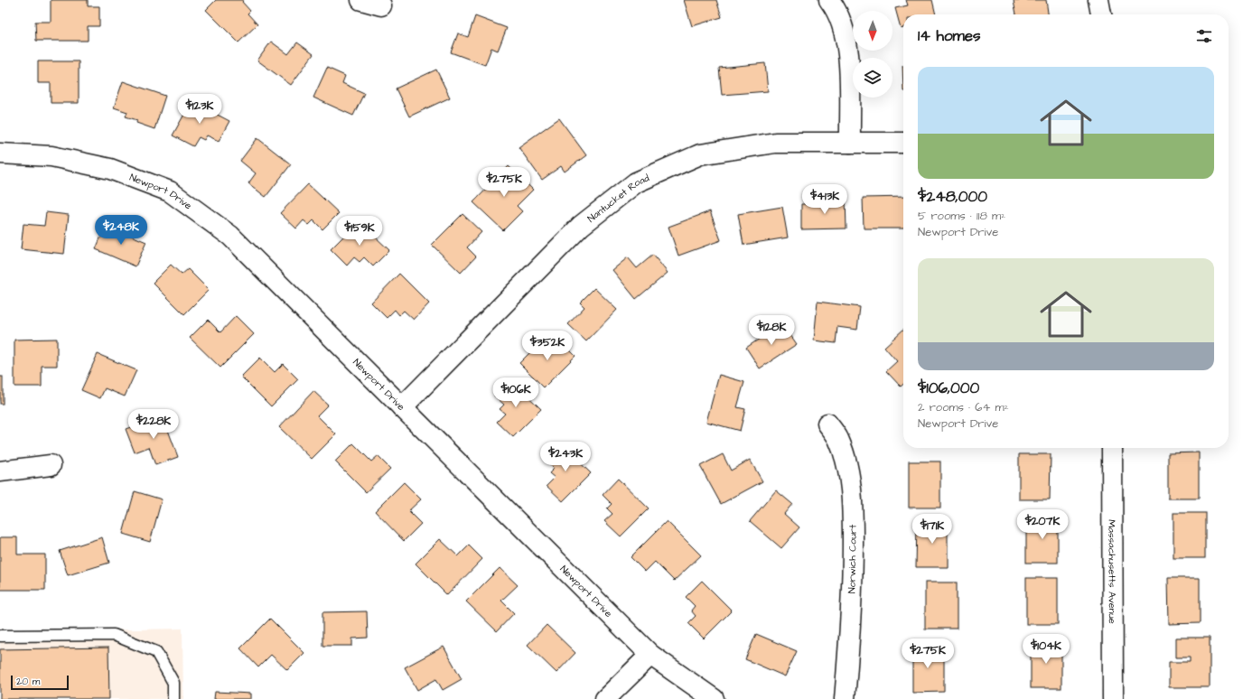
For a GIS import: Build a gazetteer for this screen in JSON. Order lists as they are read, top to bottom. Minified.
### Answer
{"streets":{"street":["Newport Drive","Nantucket Road","Norwich Court","Massachusetts Avenue"]},"crossings":[["Newport Drive","Nantucket Road"]],"scale_bar":"20 m","north":"bottom","page":{"heading":"14 homes","list":[{"name":"$248,000","note":"5 rooms · 118 m² · Newport Drive"},{"name":"$106,000","note":"2 rooms · 64 m² · Newport Drive"}],"price":["$123K","$275K","$413K","$248K","$159K","$128K","$352K","$106K","$228K","$243K","$207K","$171K","$104K","$275K"],"scale":"20 m"}}
